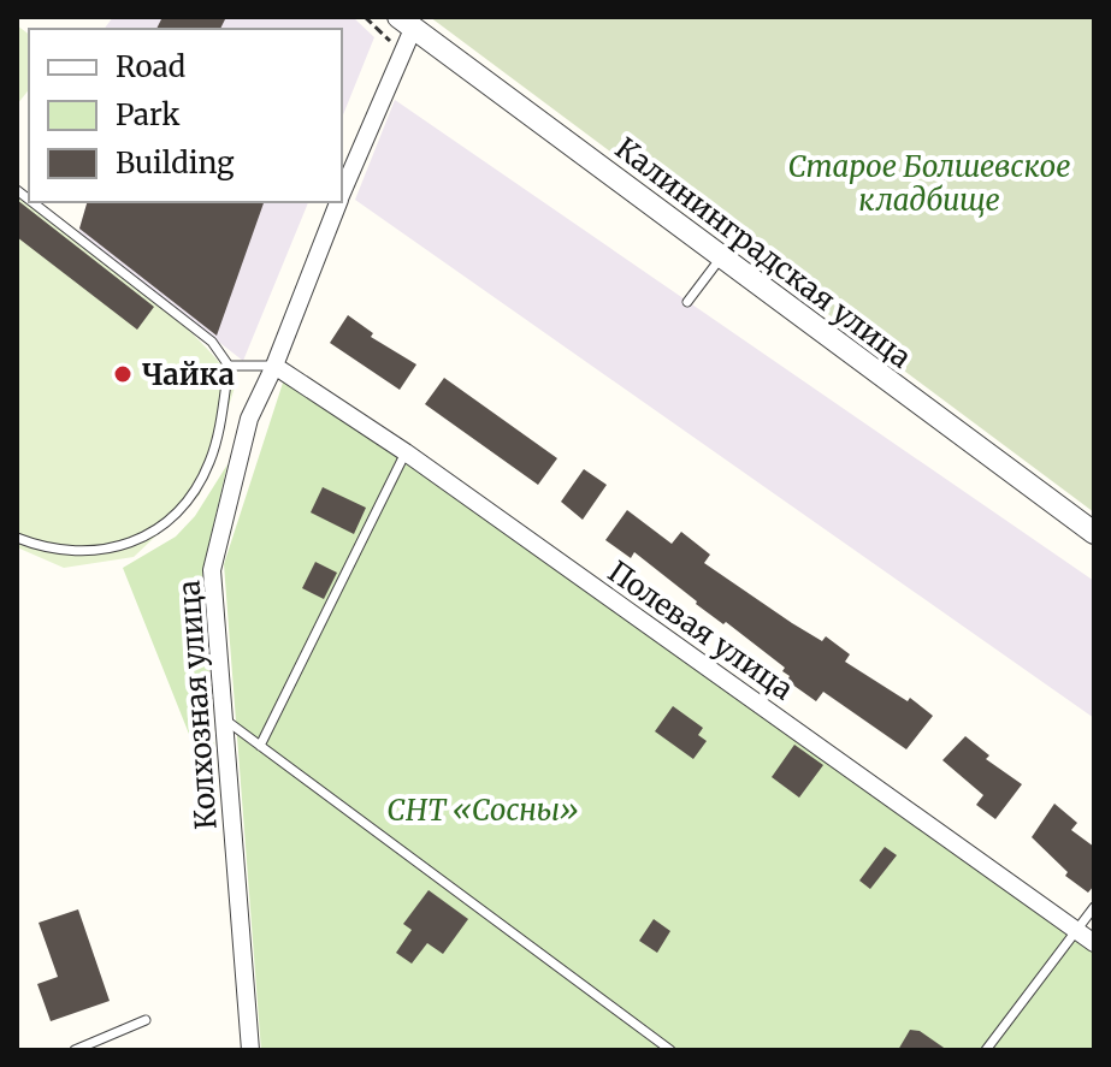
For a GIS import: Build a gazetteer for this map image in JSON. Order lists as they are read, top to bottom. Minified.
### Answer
{"streets":{"street":["Калининградская улица","Полевая улица","Колхозная улица"]},"crossings":[["Калининградская улица","Колхозная улица"],["Полевая улица","Колхозная улица"]],"parks":["Старое Болшевское кладбище","СНТ «Сосны»"],"places":["Чайка"],"legend":["Road","Park","Building"]}
